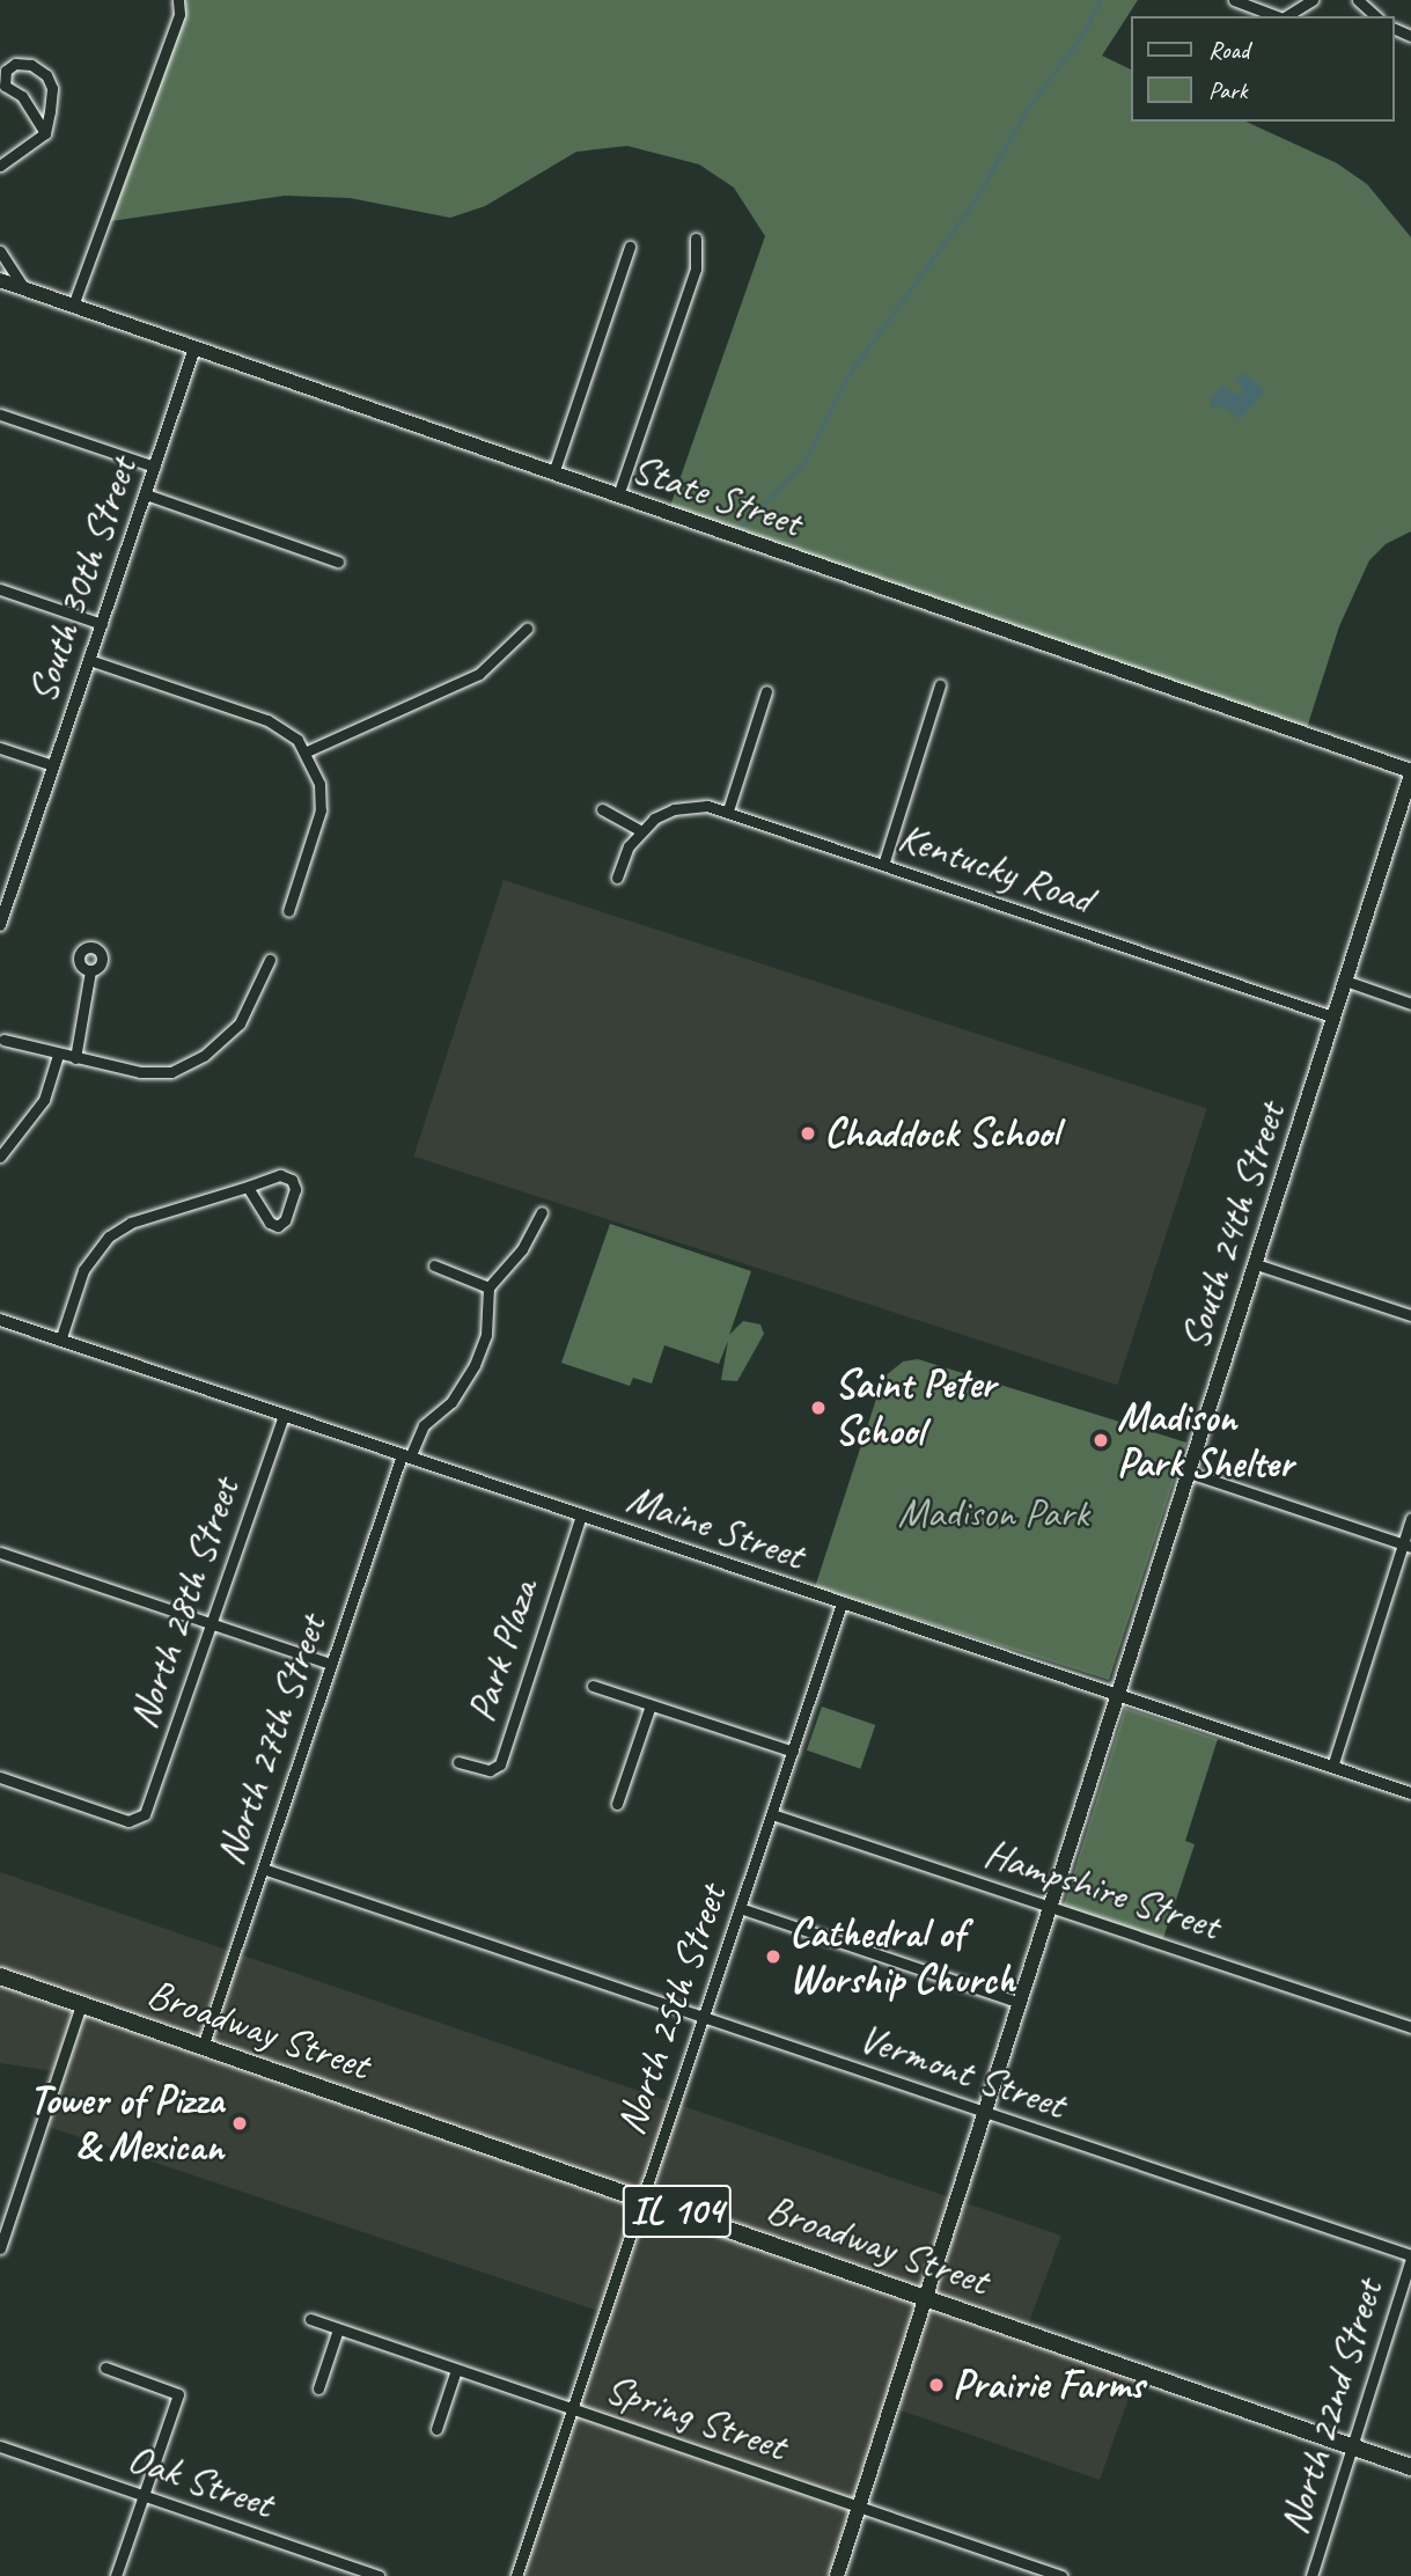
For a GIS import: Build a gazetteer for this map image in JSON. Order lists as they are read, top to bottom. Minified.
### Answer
{"streets":{"main road":["State Street","South 24th Street","Broadway Street","IL 104"],"street":["South 30th Street","Kentucky Road","Maine Street","North 28th Street","Park Plaza","North 27th Street","Hampshire Street","North 25th Street","Vermont Street","North 22nd Street","Spring Street","Oak Street"]},"crossings":[["State Street","South 30th Street"],["State Street","South 24th Street"],["Kentucky Road","South 24th Street"],["South 24th Street","Maine Street"],["South 24th Street","Hampshire Street"],["South 24th Street","Broadway Street"],["South 24th Street","Vermont Street"],["South 24th Street","Spring Street"],["Maine Street","North 28th Street"],["Maine Street","Park Plaza"],["Maine Street","North 27th Street"],["Maine Street","North 25th Street"],["North 27th Street","Broadway Street"],["North 27th Street","Vermont Street"],["Hampshire Street","North 25th Street"],["North 25th Street","Broadway Street"],["North 25th Street","Vermont Street"],["North 25th Street","Spring Street"],["Broadway Street","North 22nd Street"],["Vermont Street","North 22nd Street"]],"parks":["Madison Park"],"places":["Chaddock School","Saint Peter School","Madison Park Shelter","Cathedral of Worship Church","Tower of Pizza & Mexican","Prairie Farms"],"legend":["Road","Park"]}
